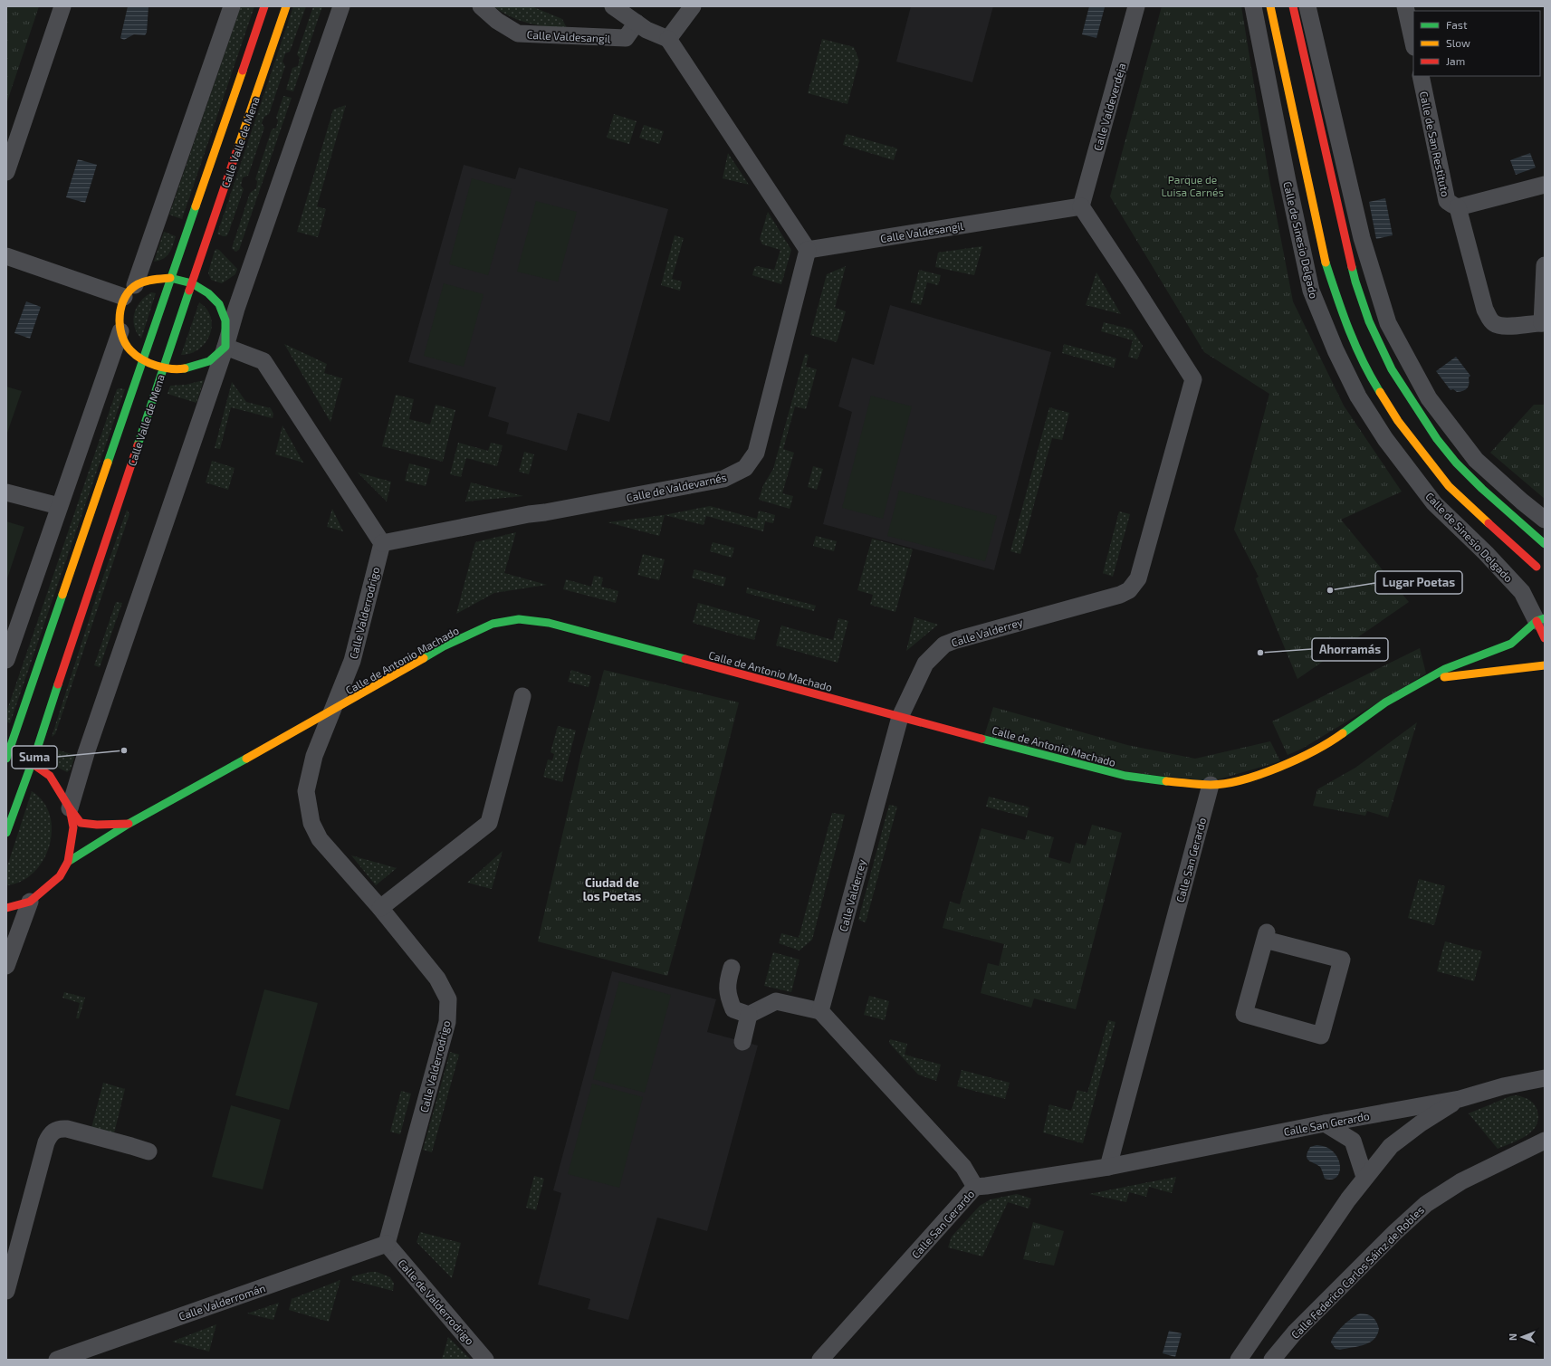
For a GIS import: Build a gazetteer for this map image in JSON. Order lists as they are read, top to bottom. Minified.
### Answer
{"streets":{"main road":["Calle Valle de Mena","Calle de Sinesio Delgado","Calle de Antonio Machado"],"street":["Calle Valdesangil","Calle Valdeverdeja","Calle de San Restituto","Calle de Valdevarnés","Calle Valderrodrigo","Calle Valderrey","Calle San Gerardo","Calle Federico Carlos Sáinz de Robles","Calle Valderromán","Calle de Valderrodrigo"]},"crossings":[["Calle Valdesangil","Calle Valdeverdeja"],["Calle Valdesangil","Calle de Valdevarnés"],["Calle Valdesangil","Calle Valderrey"],["Calle Valdeverdeja","Calle Valderrey"],["Calle de Sinesio Delgado","Calle de Antonio Machado"],["Calle de Valdevarnés","Calle Valderrodrigo"],["Calle Valderrodrigo","Calle de Antonio Machado"],["Calle Valderrodrigo","Calle Valderromán"],["Calle Valderrodrigo","Calle de Valderrodrigo"],["Calle Valderrey","Calle de Antonio Machado"],["Calle de Antonio Machado","Calle San Gerardo"],["Calle Valderromán","Calle de Valderrodrigo"]],"districts":["Ciudad de los Poetas"],"parks":["Parque de Luisa Carnés"],"places":["Lugar Poetas","Ahorramás","Suma"],"legend":["Fast","Slow","Jam"],"north":"left"}
